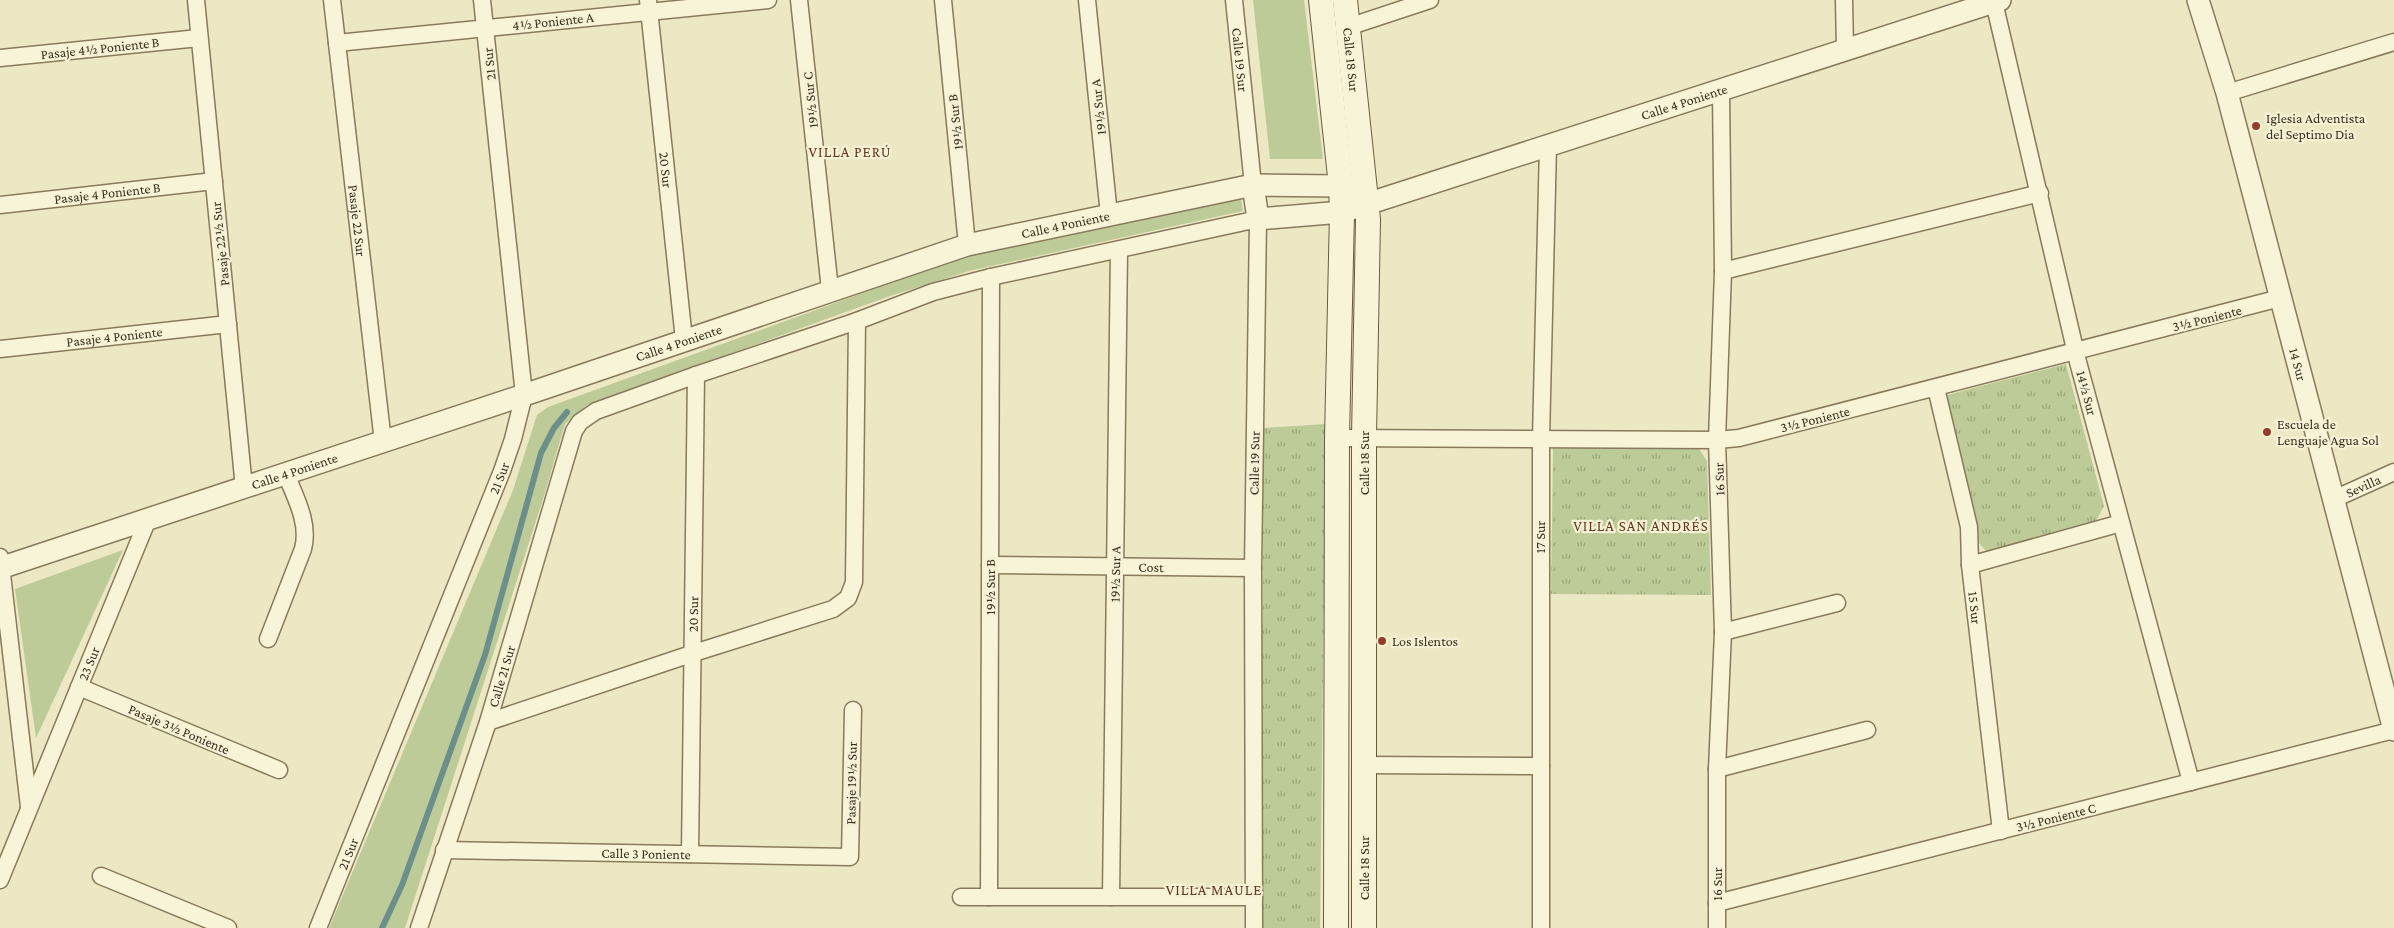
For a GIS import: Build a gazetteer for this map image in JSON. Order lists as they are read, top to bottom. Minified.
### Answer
{"streets":{"main road":["Calle 18 Sur"],"street":["4½ Poniente A","Pasaje 4½ Poniente B","Calle 19 Sur","21 Sur","19½ Sur C","Calle 4 Poniente","19½ Sur A","19½ Sur B","20 Sur","Pasaje 4 Poniente B","Pasaje 22 Sur","Pasaje 22½ Sur","3½ Poniente","Pasaje 4 Poniente","14 Sur","14½ Sur","16 Sur","Sevilla","17 Sur","Cost","15 Sur","23 Sur","Calle 21 Sur","Pasaje 3½ Poniente","Pasaje 19½ Sur","3½ Poniente C","Calle 3 Poniente"]},"crossings":[["4½ Poniente A","21 Sur"],["4½ Poniente A","20 Sur"],["4½ Poniente A","Pasaje 22 Sur"],["Pasaje 4½ Poniente B","Pasaje 22½ Sur"],["Calle 19 Sur","Calle 4 Poniente"],["Calle 19 Sur","Cost"],["Calle 18 Sur","Calle 4 Poniente"],["Calle 18 Sur","3½ Poniente"],["21 Sur","Calle 4 Poniente"],["19½ Sur C","Calle 4 Poniente"],["Calle 4 Poniente","19½ Sur A"],["Calle 4 Poniente","19½ Sur B"],["Calle 4 Poniente","20 Sur"],["Calle 4 Poniente","Pasaje 22 Sur"],["Calle 4 Poniente","Pasaje 22½ Sur"],["Calle 4 Poniente","14½ Sur"],["Calle 4 Poniente","16 Sur"],["Calle 4 Poniente","17 Sur"],["Calle 4 Poniente","23 Sur"],["Calle 4 Poniente","Calle 21 Sur"],["19½ Sur A","Cost"],["19½ Sur B","Cost"],["20 Sur","Calle 3 Poniente"],["Pasaje 4 Poniente B","Pasaje 22½ Sur"],["Pasaje 22½ Sur","Pasaje 4 Poniente"],["3½ Poniente","14 Sur"],["3½ Poniente","14½ Sur"],["3½ Poniente","16 Sur"],["3½ Poniente","17 Sur"],["3½ Poniente","15 Sur"],["14 Sur","Sevilla"],["14 Sur","3½ Poniente C"],["14½ Sur","3½ Poniente C"],["16 Sur","3½ Poniente C"],["15 Sur","3½ Poniente C"],["23 Sur","Pasaje 3½ Poniente"],["Calle 21 Sur","Calle 3 Poniente"],["Pasaje 19½ Sur","Calle 3 Poniente"]],"districts":["VILLA PERÚ","VILLA SAN ANDRÉS","VILLA MAULE"],"places":["Iglesia Adventista del Septimo Dia","Escuela de Lenguaje Agua Sol","Los Islentos"]}
